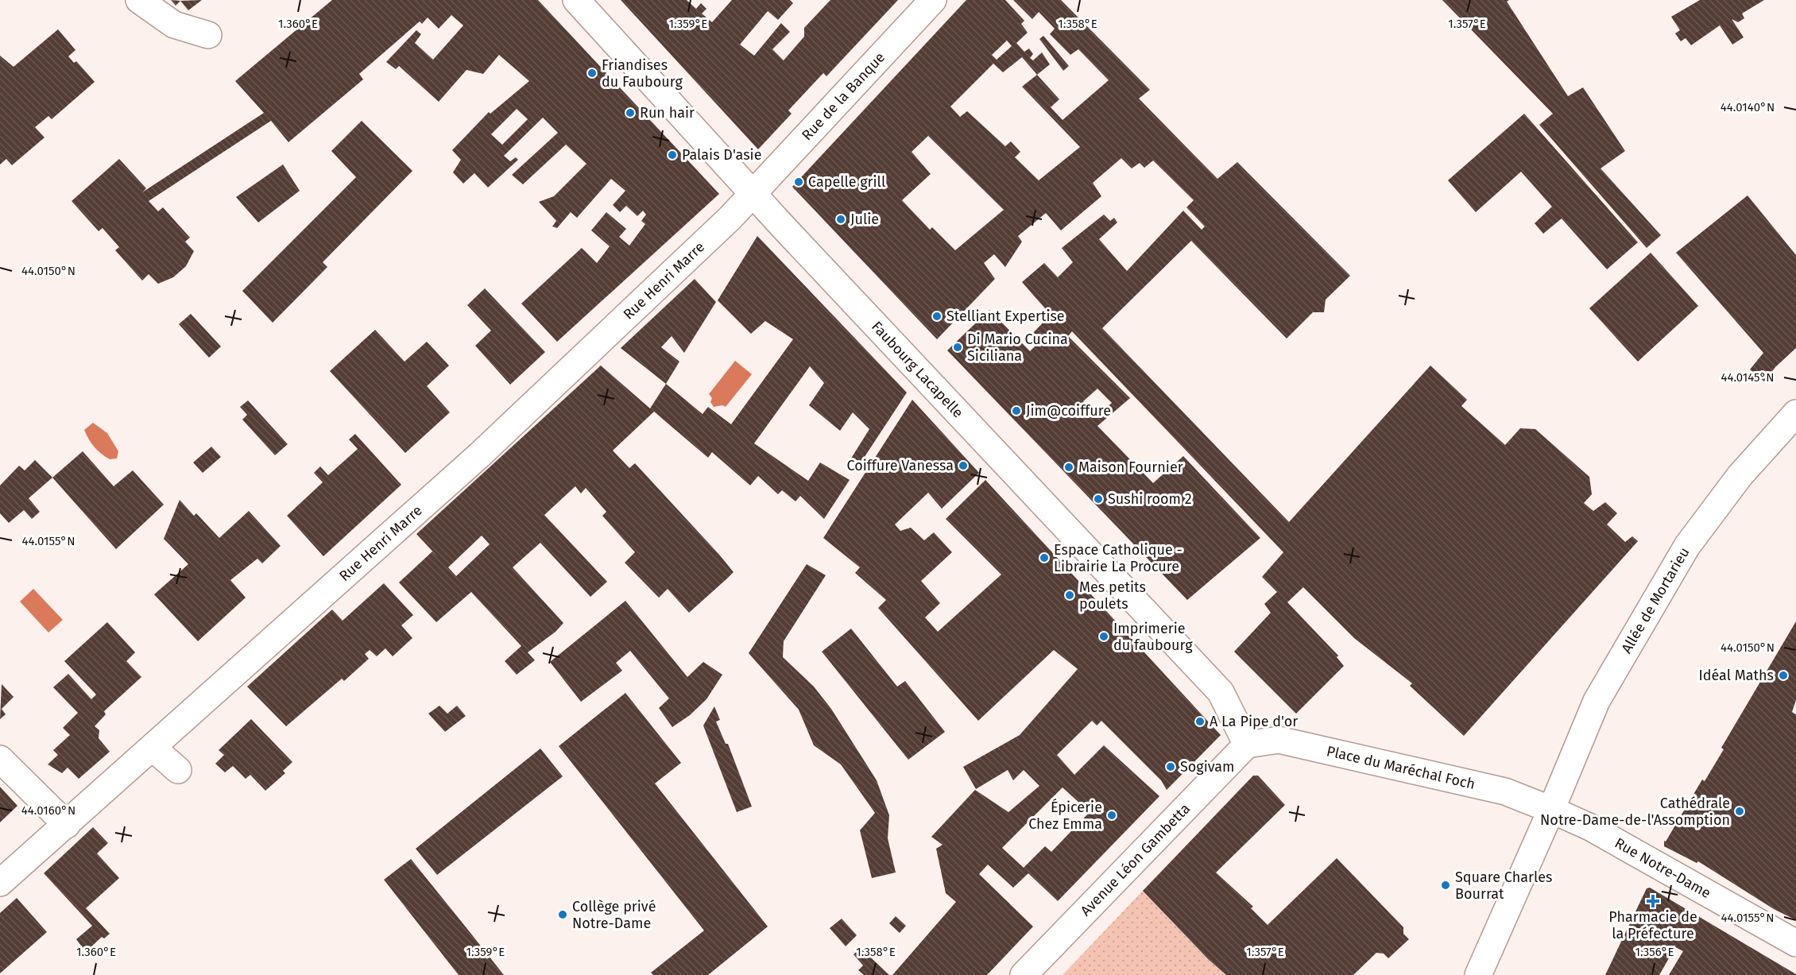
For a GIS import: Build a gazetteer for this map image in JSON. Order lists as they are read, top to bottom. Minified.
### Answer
{"streets":{"street":["Rue de la Banque","Rue Henri Marre","Faubourg Lacapelle","Allée de Mortarieu","Place du Maréchal Foch","Avenue Léon Gambetta","Rue Notre-Dame"]},"crossings":[["Rue de la Banque","Rue Henri Marre"],["Rue de la Banque","Faubourg Lacapelle"],["Rue Henri Marre","Faubourg Lacapelle"],["Faubourg Lacapelle","Place du Maréchal Foch"],["Faubourg Lacapelle","Avenue Léon Gambetta"],["Allée de Mortarieu","Place du Maréchal Foch"],["Allée de Mortarieu","Rue Notre-Dame"],["Place du Maréchal Foch","Avenue Léon Gambetta"],["Place du Maréchal Foch","Rue Notre-Dame"]],"places":{"other":["Friandises du Faubourg","Run hair","Palais D'asie","Capelle grill","Julie","Stelliant Expertise","Di Mario Cucina Siciliana","Jim@coiffure","Coiffure Vanessa","Maison Fournier","Sushi room 2","Espace Catholique - Librairie La Procure","Mes petits poulets","Imprimerie du faubourg","Idéal Maths","A La Pipe d'or","Sogivam","Cathédrale Notre-Dame-de-l'Assomption","Épicerie Chez Emma","Square Charles Bourrat","Collège privé Notre-Dame"],"health":["Pharmacie de la Préfecture"]},"coordinates":["1.360°E","1.359°E","1.358°E","1.357°E","44.0140°N","44.0150°N","44.0145°N","44.0155°N","44.0160°N","1.356°E"]}
